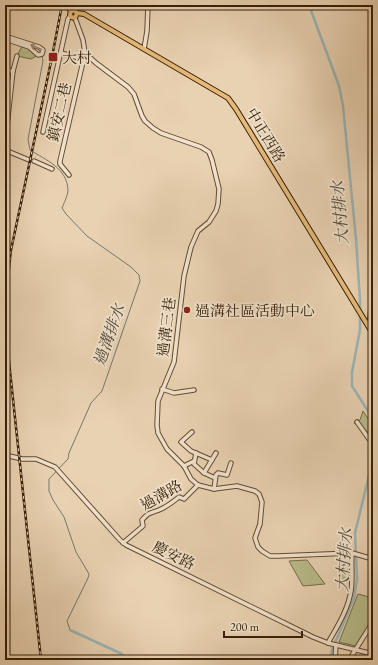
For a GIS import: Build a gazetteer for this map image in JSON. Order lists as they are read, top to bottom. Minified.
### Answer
{"streets":{"main road":["中正西路"],"street":["鎮安二巷","過溝三巷","過溝路","慶安路"]},"crossings":[["鎮安二巷","過溝三巷"],["過溝三巷","過溝路"],["過溝路","慶安路"]],"water":["大村排水","過溝排水"],"places":{"transit":["大村"],"other":["過溝社區活動中心"]},"scale_bar":"200 m"}
